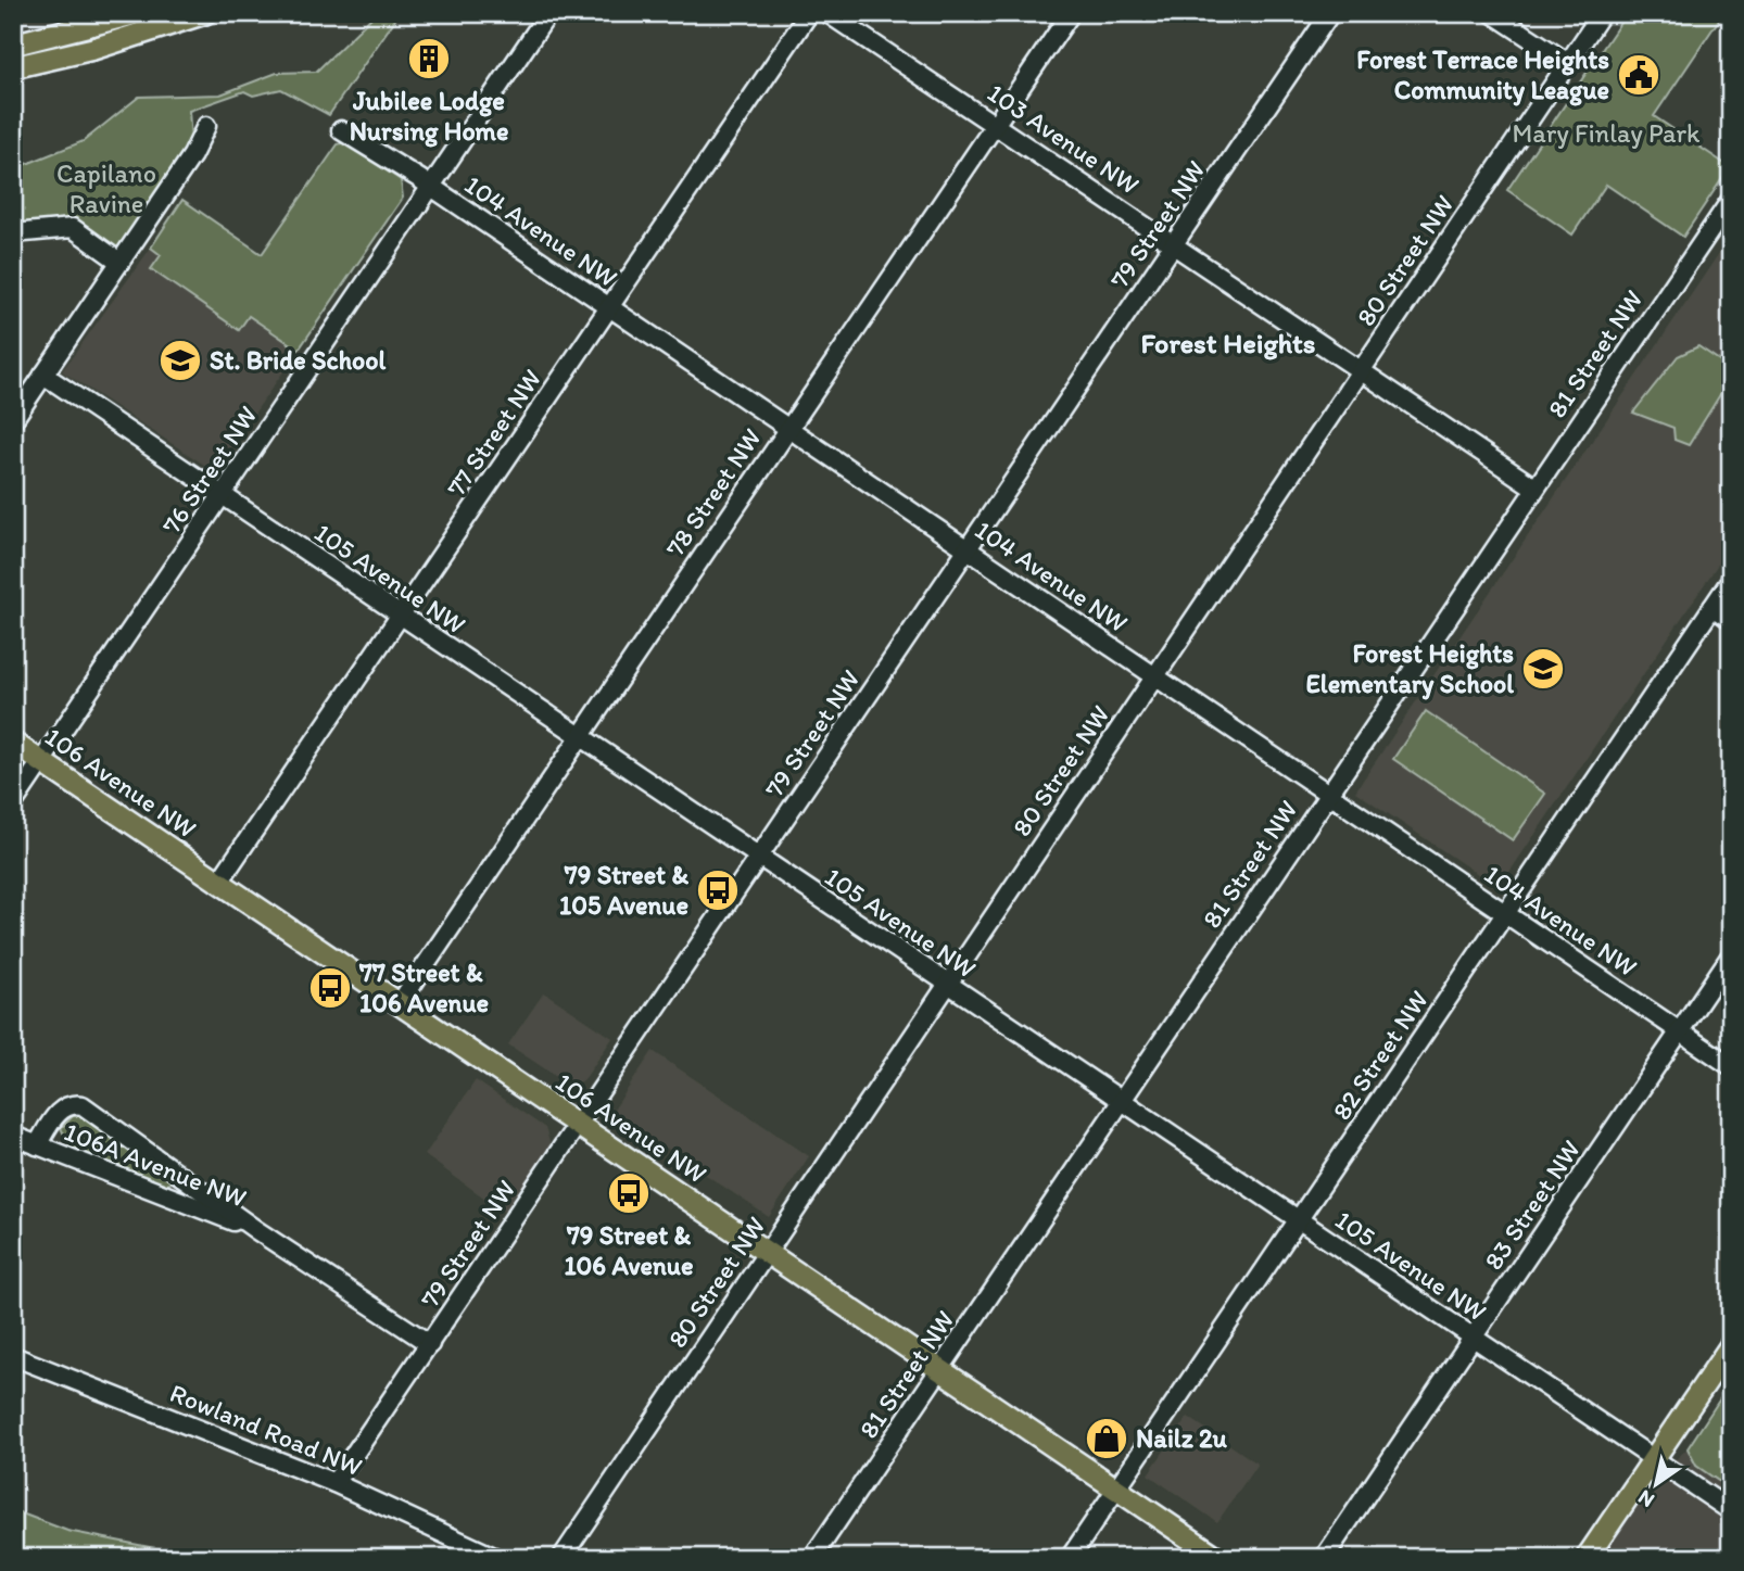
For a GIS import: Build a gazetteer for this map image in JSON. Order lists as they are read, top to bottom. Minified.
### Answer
{"streets":{"main road":["106 Avenue NW"],"street":["103 Avenue NW","79 Street NW","104 Avenue NW","80 Street NW","81 Street NW","77 Street NW","76 Street NW","78 Street NW","105 Avenue NW","82 Street NW","106A Avenue NW","83 Street NW","Rowland Road NW"]},"crossings":[["103 Avenue NW","79 Street NW"],["103 Avenue NW","80 Street NW"],["103 Avenue NW","81 Street NW"],["103 Avenue NW","78 Street NW"],["79 Street NW","104 Avenue NW"],["79 Street NW","105 Avenue NW"],["79 Street NW","106 Avenue NW"],["79 Street NW","106A Avenue NW"],["79 Street NW","Rowland Road NW"],["104 Avenue NW","80 Street NW"],["104 Avenue NW","81 Street NW"],["104 Avenue NW","77 Street NW"],["104 Avenue NW","76 Street NW"],["104 Avenue NW","78 Street NW"],["104 Avenue NW","82 Street NW"],["104 Avenue NW","83 Street NW"],["80 Street NW","105 Avenue NW"],["80 Street NW","106 Avenue NW"],["81 Street NW","105 Avenue NW"],["81 Street NW","106 Avenue NW"],["77 Street NW","105 Avenue NW"],["77 Street NW","106 Avenue NW"],["76 Street NW","105 Avenue NW"],["76 Street NW","106 Avenue NW"],["78 Street NW","105 Avenue NW"],["78 Street NW","106 Avenue NW"],["105 Avenue NW","82 Street NW"],["105 Avenue NW","83 Street NW"],["106 Avenue NW","82 Street NW"]],"districts":["Forest Heights"],"parks":["Mary Finlay Park","Capilano Ravine"],"places":{"building":["Jubilee Lodge Nursing Home"],"public building":["Forest Terrace Heights Community League"],"school or university":["St. Bride School","Forest Heights Elementary School"],"bus stop":["79 Street & 105 Avenue","77 Street & 106 Avenue","79 Street & 106 Avenue"],"shop":["Nailz 2u"]},"north":"bottom left"}
